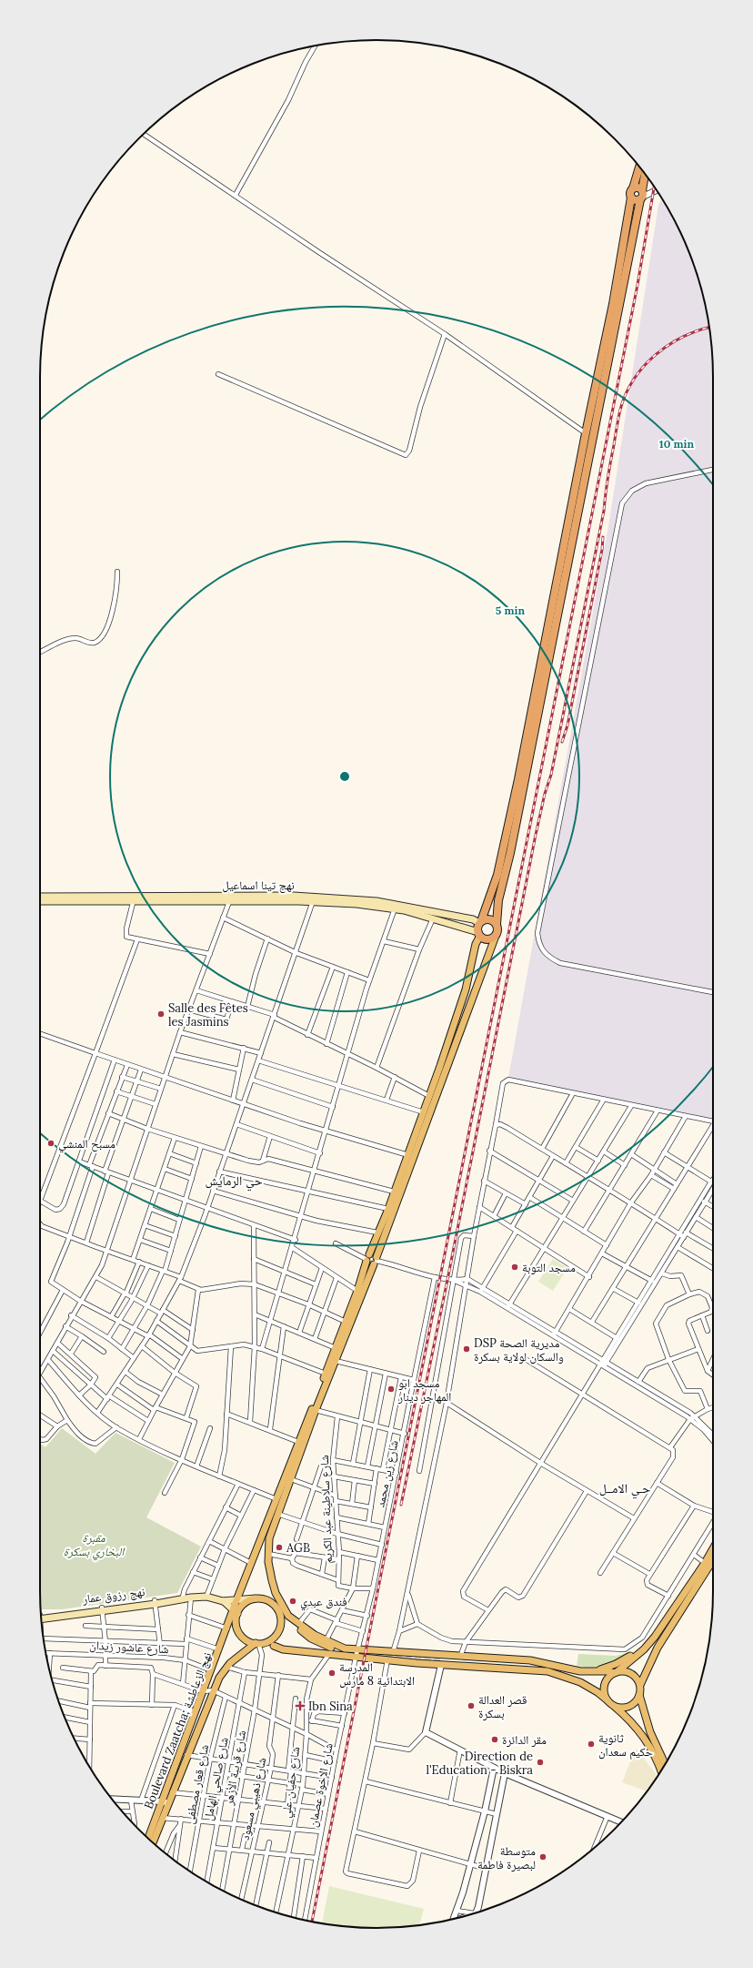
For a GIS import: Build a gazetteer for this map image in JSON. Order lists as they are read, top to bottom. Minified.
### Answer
{"streets":{"main road":["نهج تينا اسماعيل","نهج رزوق عمار","Boulevard Zaatcha; نهج الزعاطشة"],"street":["شارع زين محمد","شارع سلاطينة عبد الكريم","شارع عاشور زيدان","شارع قريبة الأزهر","شارع صالحي الهامل","شارع حفيان علي","شارع قعار مصطفى","شارع الإخوة عصمان","شارع ذهيبي مسعود"]},"crossings":[["شارع زين محمد","شارع سلاطينة عبد الكريم"],["شارع زين محمد","شارع الإخوة عصمان"],["شارع عاشور زيدان","Boulevard Zaatcha; نهج الزعاطشة"],["Boulevard Zaatcha; نهج الزعاطشة","شارع قريبة الأزهر"]],"districts":["حي الرمايش","حـي الامــل"],"parks":["مقبرة البخاري بسكرة"],"places":{"other":["Salle des Fêtes les Jasmins","مسبح المنشي","مسجد التوبة","DSP مديرية الصحة والسكان لولاية بسكرة","مسجد ابو المهاجر دينار","AGB","فندق عبدي","المدرسة الابتدائية 8 مارس","قصر العدالة بسكرة","مقر الدائرة","ثانوية حكيم سعدان","Direction de l'Education - Biskra","متوسطة لبصيرة فاطمة"],"health":["Ibn Sina"]},"rings":["10 min","5 min"]}
